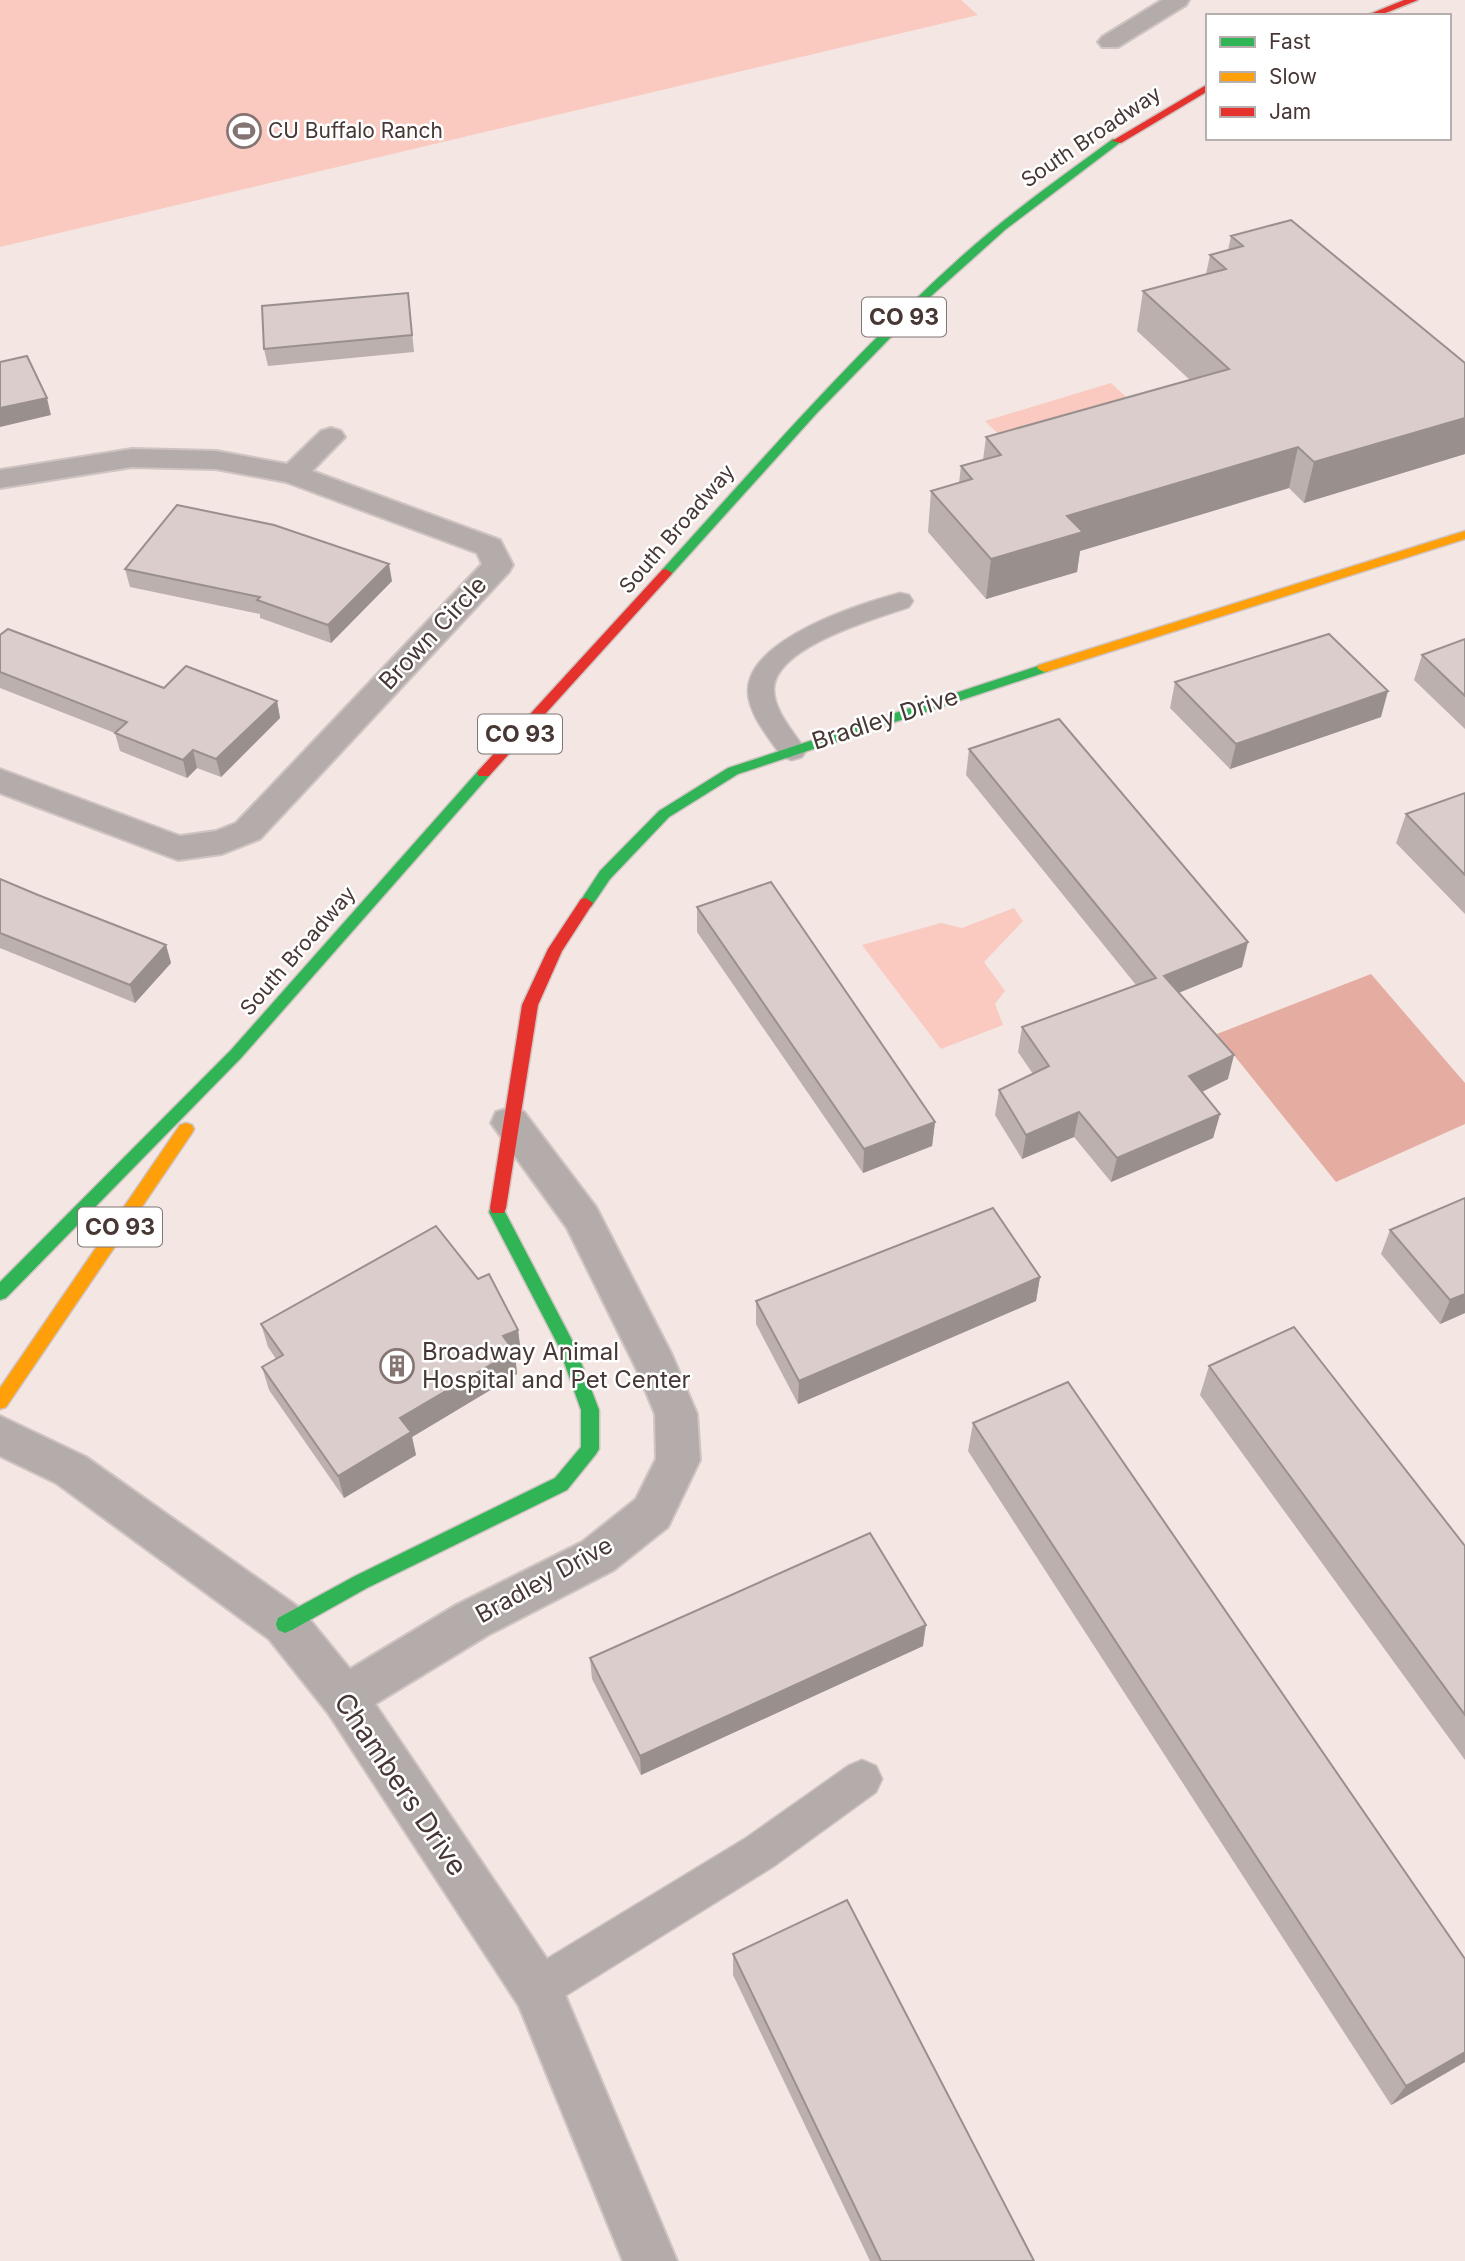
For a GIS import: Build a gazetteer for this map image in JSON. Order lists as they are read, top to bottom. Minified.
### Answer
{"streets":{"main road":["South Broadway","CO 93","Bradley Drive"],"street":["Brown Circle","Chambers Drive"]},"crossings":[["Bradley Drive","Chambers Drive"]],"places":{"sports":["CU Buffalo Ranch"],"building":["Broadway Animal Hospital and Pet Center"]},"legend":["Fast","Slow","Jam"]}
